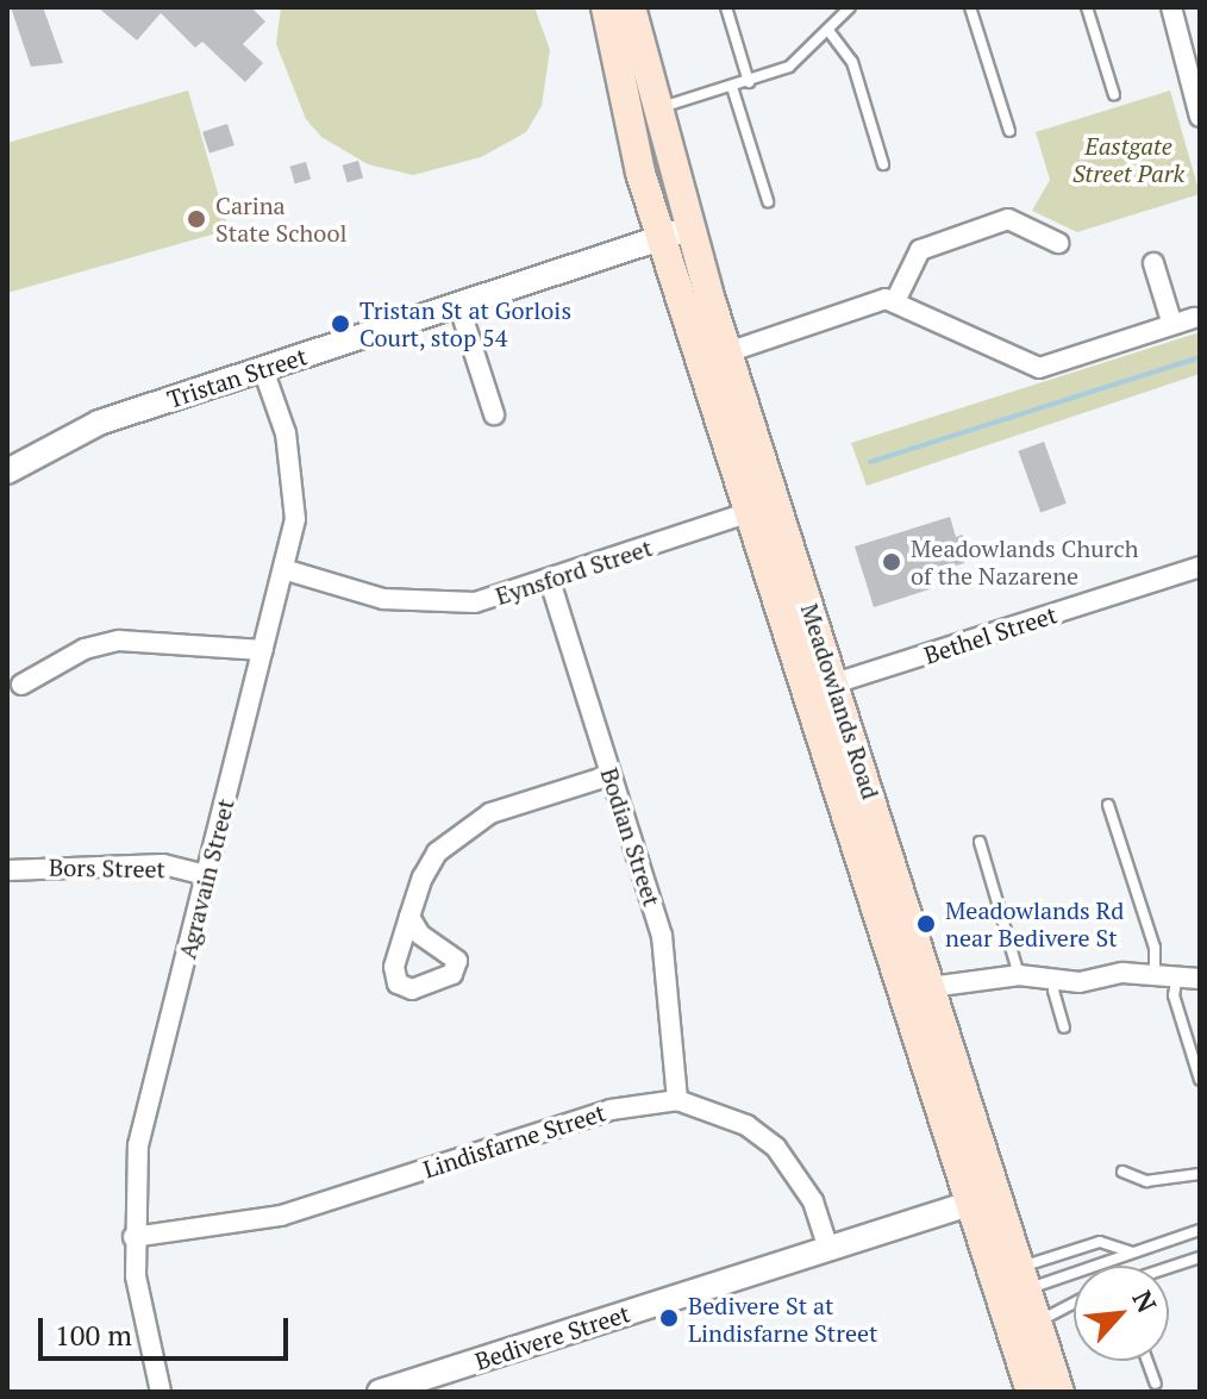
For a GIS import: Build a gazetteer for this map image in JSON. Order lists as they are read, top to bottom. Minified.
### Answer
{"streets":{"main road":["Meadowlands Road"],"street":["Tristan Street","Eynsford Street","Bethel Street","Bodian Street","Bors Street","Agravain Street","Lindisfarne Street","Bedivere Street"]},"crossings":[["Tristan Street","Meadowlands Road"],["Tristan Street","Agravain Street"],["Eynsford Street","Meadowlands Road"],["Eynsford Street","Bodian Street"],["Eynsford Street","Agravain Street"],["Bethel Street","Meadowlands Road"],["Meadowlands Road","Bedivere Street"],["Bodian Street","Lindisfarne Street"],["Bors Street","Agravain Street"],["Agravain Street","Lindisfarne Street"],["Lindisfarne Street","Bedivere Street"]],"parks":["Eastgate Street Park"],"places":["Carina State School","Tristan St at Gorlois Court, stop 54","Meadowlands Church of the Nazarene","Meadowlands Rd near Bedivere St","Bedivere St at Lindisfarne Street"],"scale_bar":"100 m","north":"top right"}
